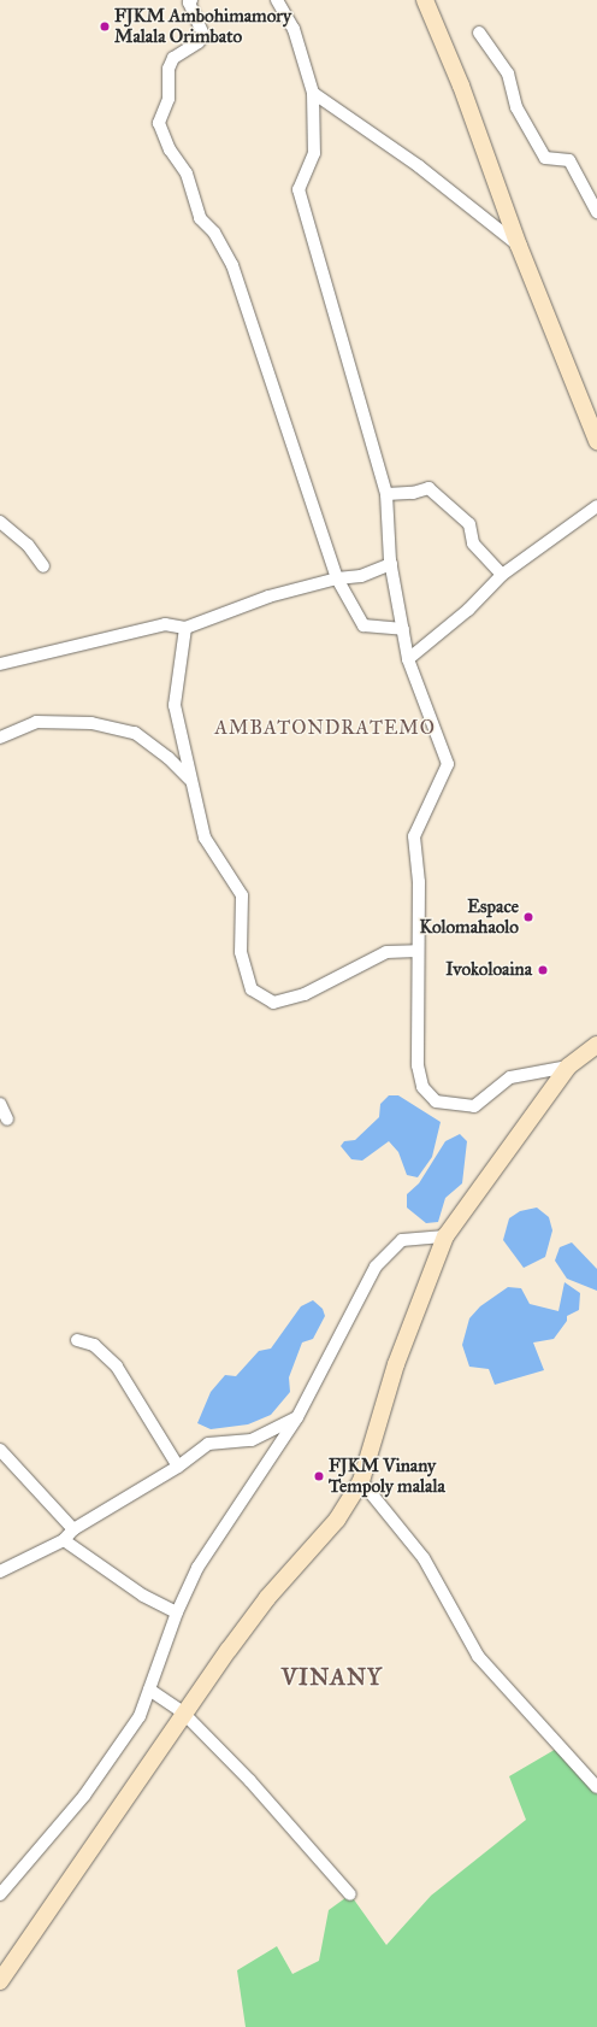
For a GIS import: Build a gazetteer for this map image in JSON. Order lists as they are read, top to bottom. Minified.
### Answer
{"districts":["AMBATONDRATEMO","VINANY"],"places":["FJKM Ambohimamory Malala Orimbato","Espace Kolomahaolo","Ivokoloaina","FJKM Vinany Tempoly malala"]}
